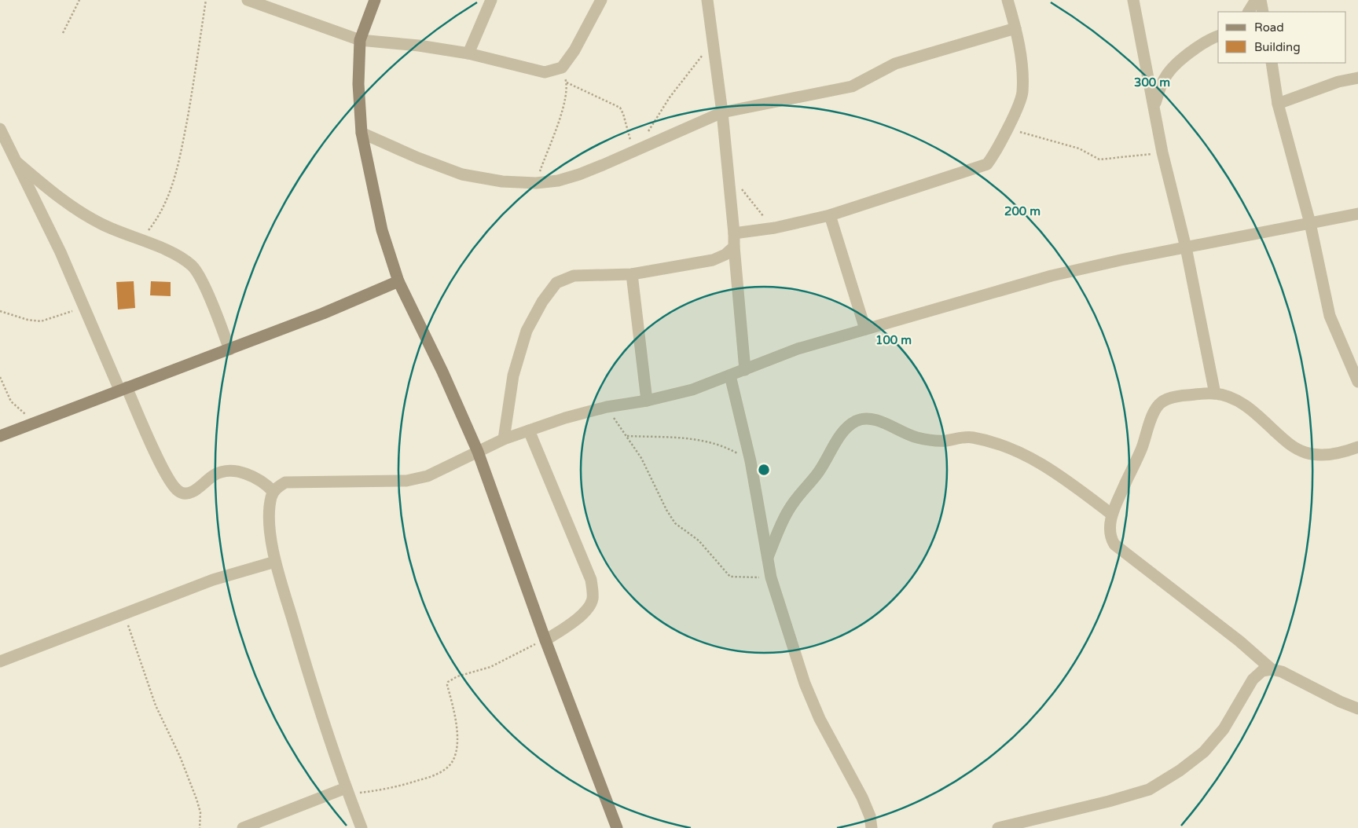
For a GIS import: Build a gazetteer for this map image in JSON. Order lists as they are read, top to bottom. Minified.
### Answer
{"legend":["Road","Building"],"rings":["300 m","200 m","100 m"]}
